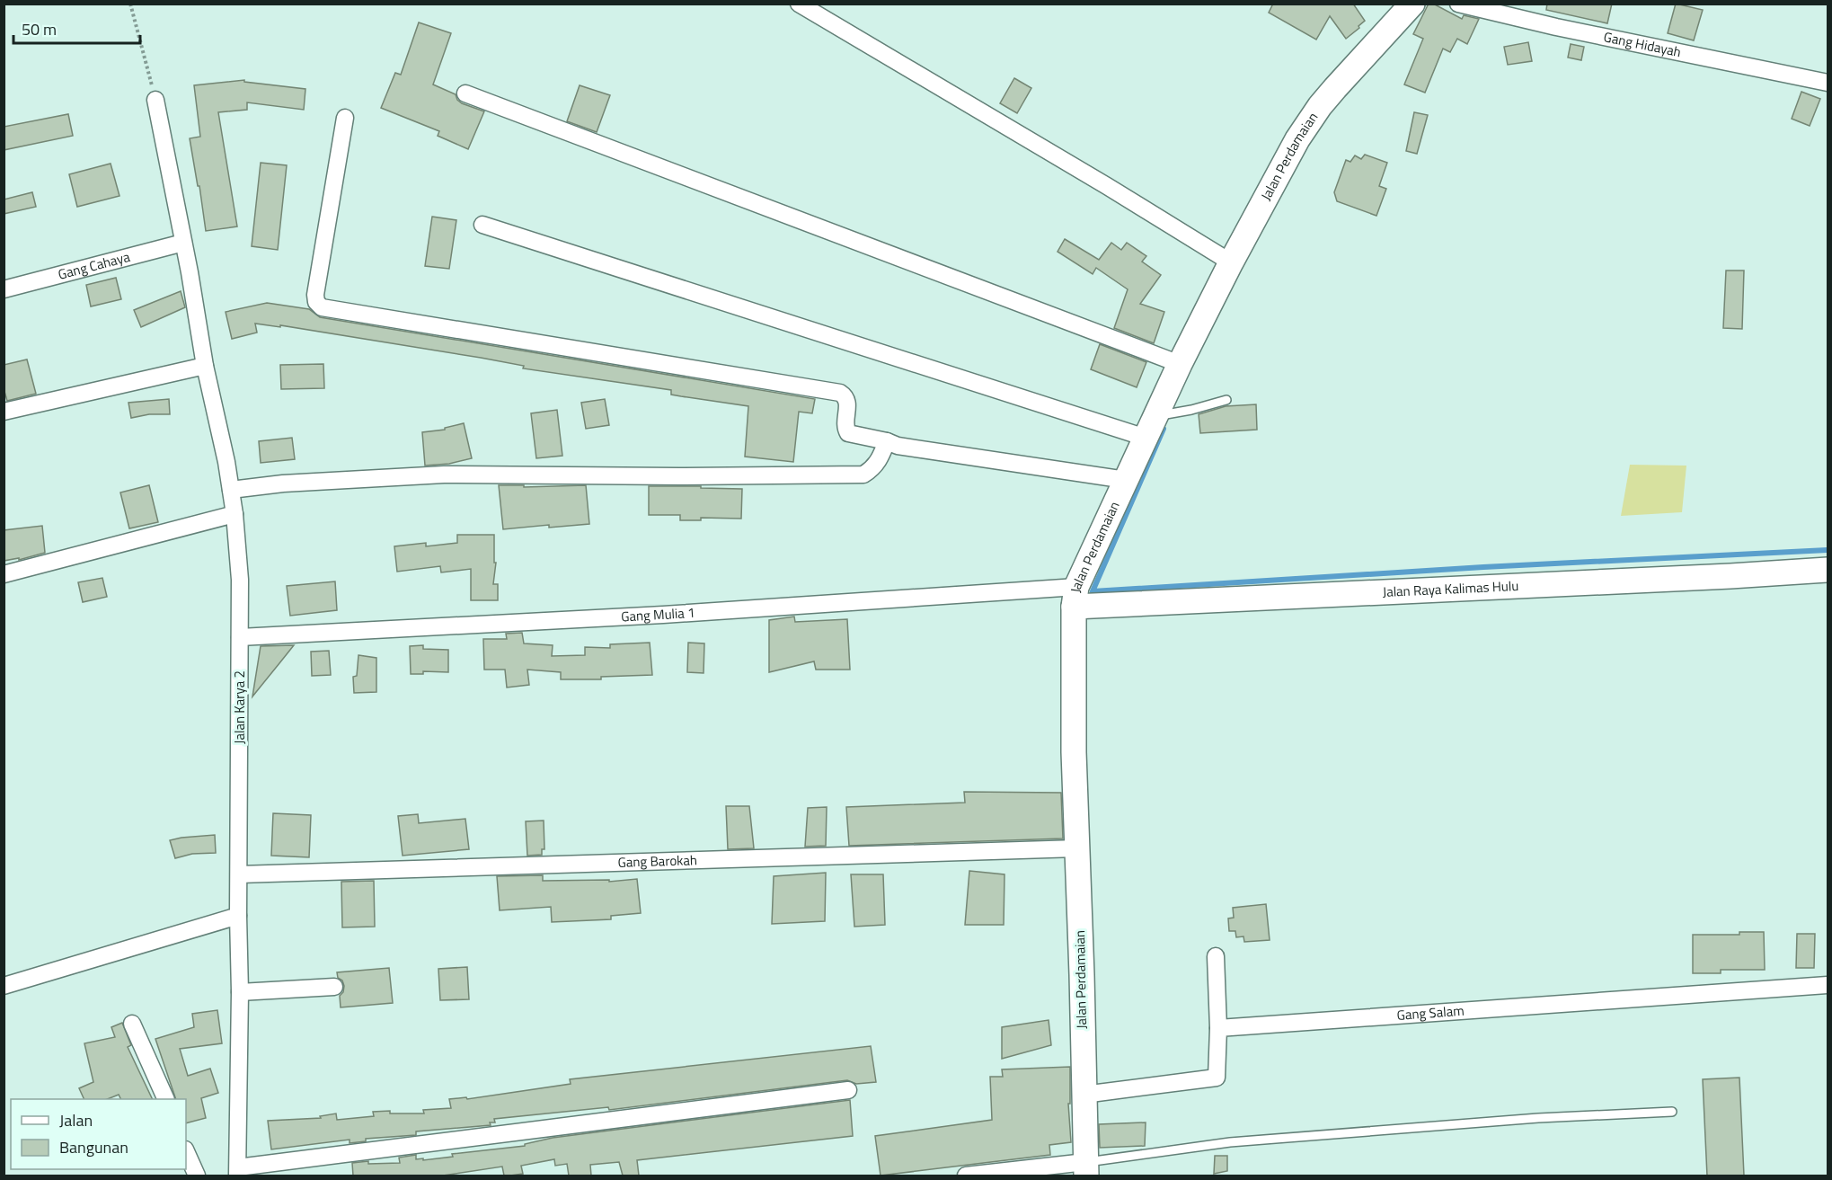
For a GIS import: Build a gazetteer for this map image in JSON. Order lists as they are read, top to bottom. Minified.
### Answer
{"streets":{"street":["Gang Hidayah","Jalan Perdamaian","Gang Cahaya","Jalan Raya Kalimas Hulu","Gang Mulia 1","Jalan Karya 2","Gang Barokah","Gang Salam"]},"crossings":[["Jalan Perdamaian","Jalan Raya Kalimas Hulu"],["Jalan Perdamaian","Gang Mulia 1"],["Jalan Perdamaian","Gang Barokah"],["Gang Cahaya","Jalan Karya 2"],["Jalan Raya Kalimas Hulu","Gang Mulia 1"],["Gang Mulia 1","Jalan Karya 2"],["Jalan Karya 2","Gang Barokah"]],"legend":["Jalan","Bangunan"],"scale_bar":"50 m"}
